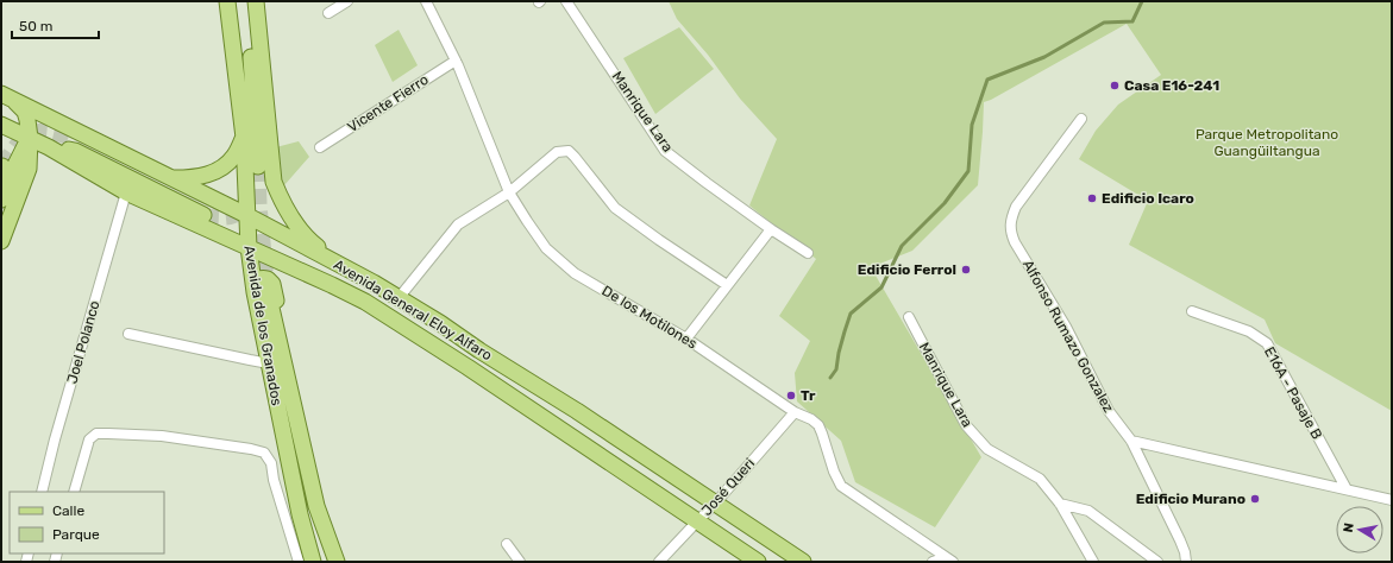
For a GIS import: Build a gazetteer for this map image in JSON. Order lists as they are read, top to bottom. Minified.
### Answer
{"streets":{"main road":["Avenida General Eloy Alfaro","Avenida de los Granados"],"street":["Vicente Fierro","Manrique Lara","De los Motilones","Alfonso Rumazo Gonzalez","Joel Polanco","E16A - Pasaje B","José Queri"]},"crossings":[["Vicente Fierro","De los Motilones"],["Avenida General Eloy Alfaro","Avenida de los Granados"],["Avenida General Eloy Alfaro","Joel Polanco"],["Avenida General Eloy Alfaro","José Queri"],["De los Motilones","José Queri"]],"parks":["Parque Metropolitano Guangüiltangua"],"places":["Casa E16-241","Edificio Icaro","Edificio Ferrol","Tr","Edificio Murano"],"legend":["Calle","Parque"],"scale_bar":"50 m","north":"left"}
